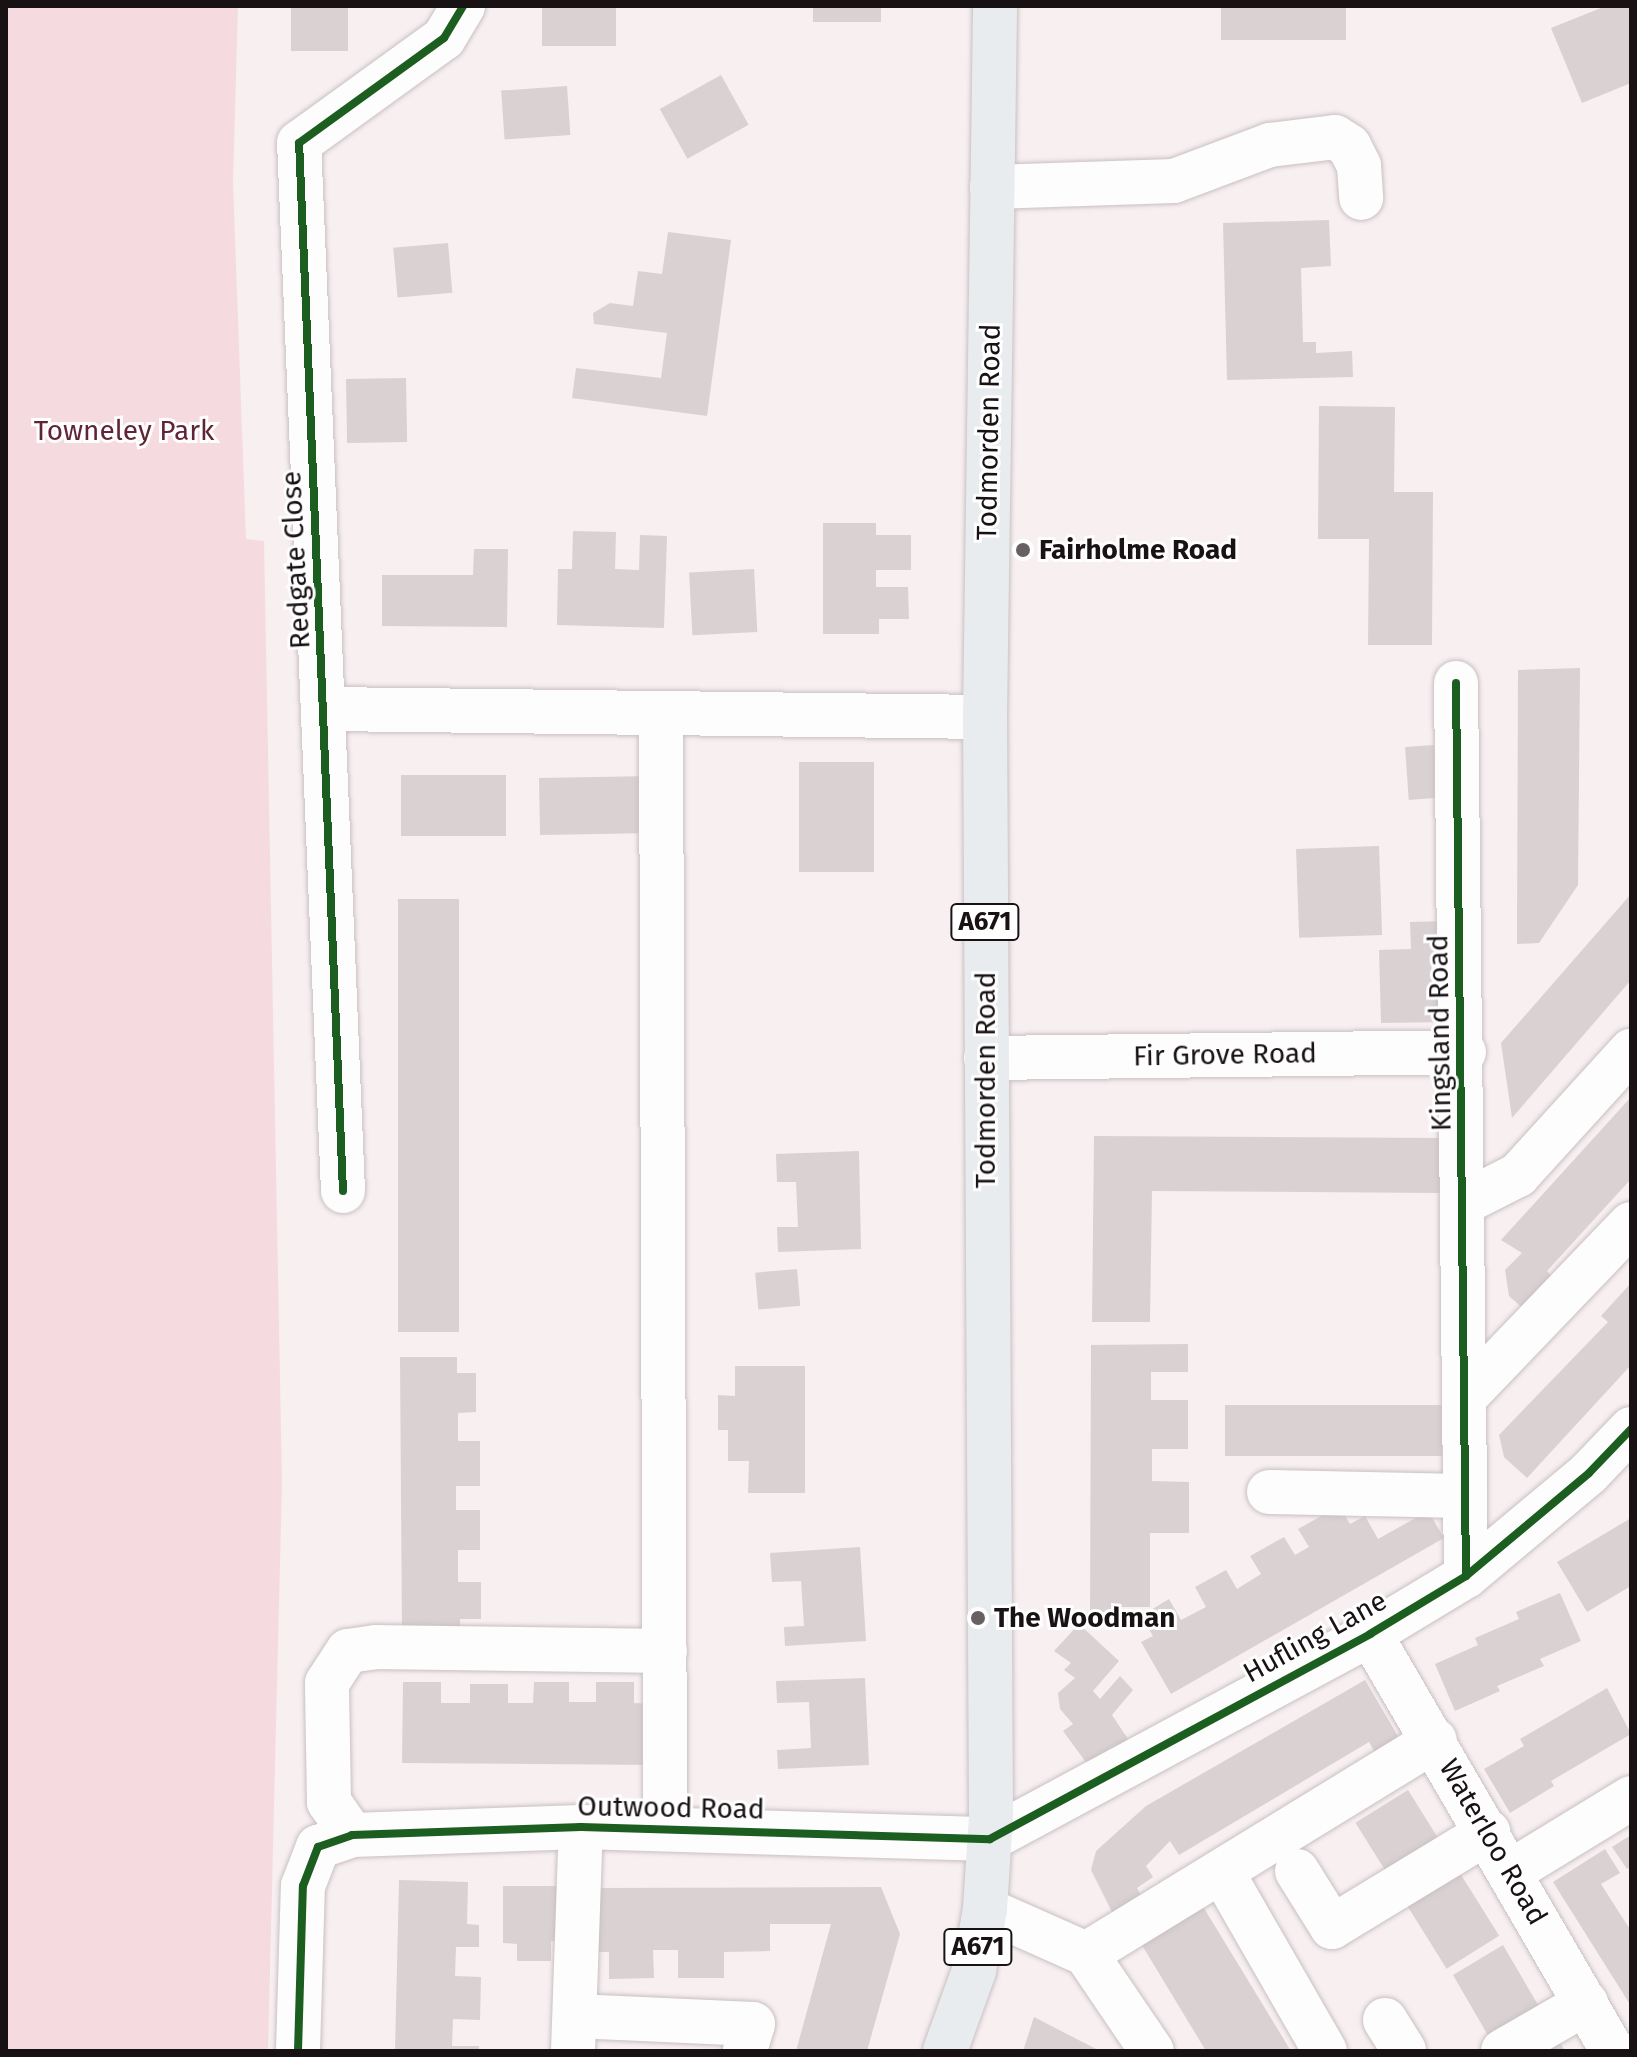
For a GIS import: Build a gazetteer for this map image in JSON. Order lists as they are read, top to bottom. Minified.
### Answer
{"streets":{"highway":["Todmorden Road","A671"],"street":["Redgate Close","Kingsland Road","Fir Grove Road","Hufling Lane","Outwood Road","Waterloo Road"]},"crossings":[["Todmorden Road","Fir Grove Road"],["Todmorden Road","Hufling Lane"],["Todmorden Road","Outwood Road"],["Kingsland Road","Fir Grove Road"],["Kingsland Road","Hufling Lane"],["Hufling Lane","Outwood Road"],["Hufling Lane","Waterloo Road"]],"parks":["Towneley Park"],"places":["Fairholme Road","The Woodman"]}
